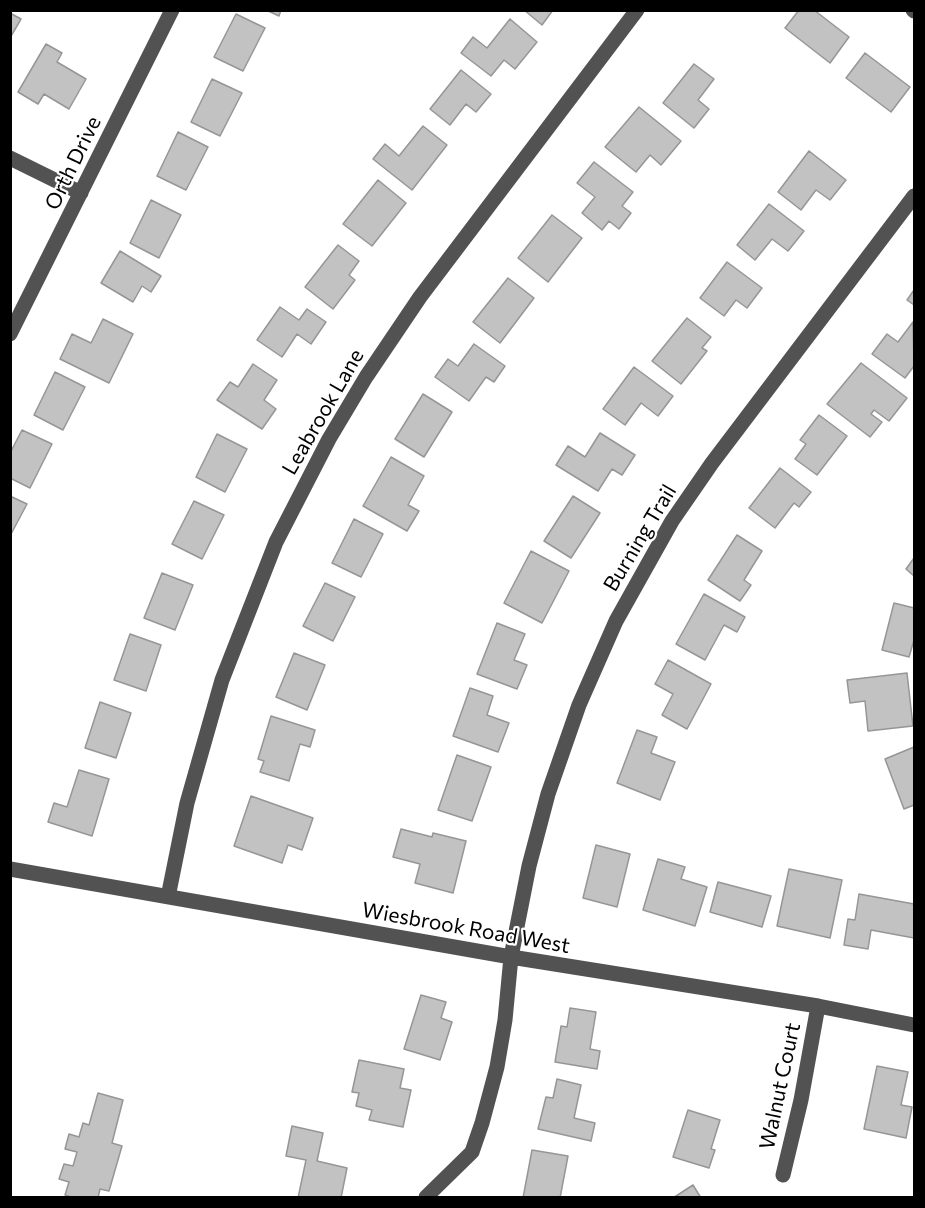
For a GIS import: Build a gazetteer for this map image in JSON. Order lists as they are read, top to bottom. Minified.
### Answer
{"streets":{"street":["Orth Drive","Leabrook Lane","Burning Trail","Wiesbrook Road West","Walnut Court"]},"crossings":[["Leabrook Lane","Wiesbrook Road West"],["Burning Trail","Wiesbrook Road West"],["Wiesbrook Road West","Walnut Court"]]}
